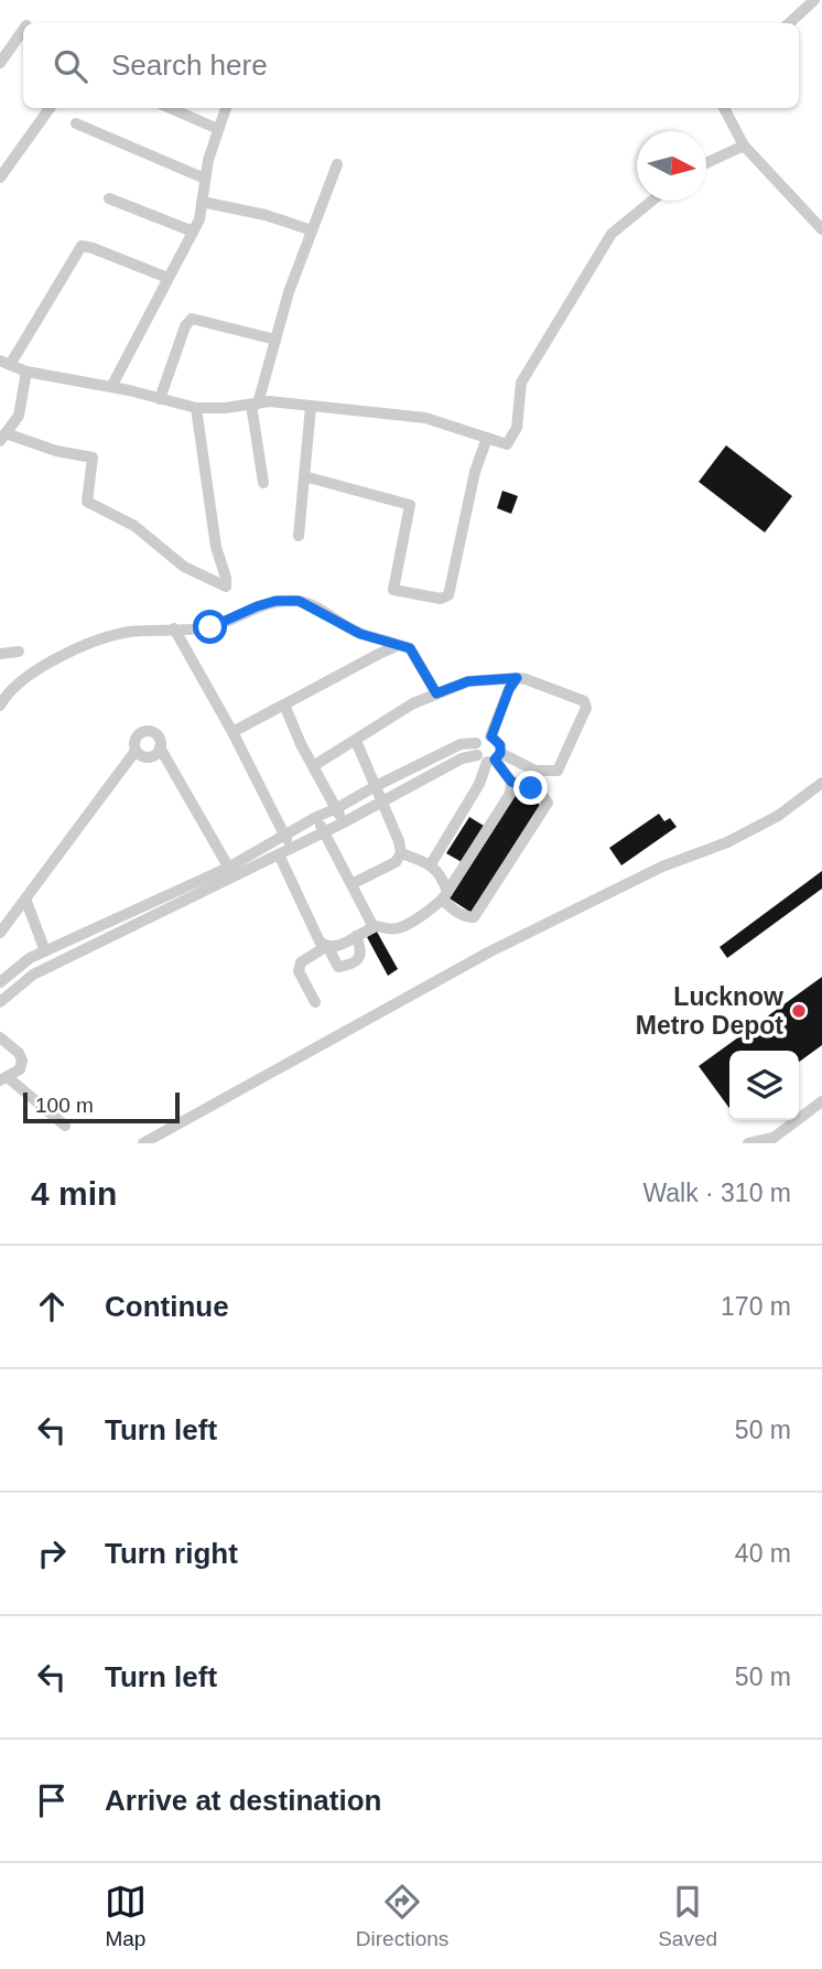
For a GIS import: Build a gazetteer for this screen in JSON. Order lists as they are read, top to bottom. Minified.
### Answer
{"places":["Lucknow Metro Depot"],"scale_bar":"100 m","north":"right","page":{"search":"Search here","scale":"100 m","heading":["4 min","Walk · 310 m"],"list":[["Continue","170 m"],["Turn left","50 m"],["Turn right","40 m"],["Turn left","50 m"],"Arrive at destination"],"nav":["Map","Directions","Saved"]}}
